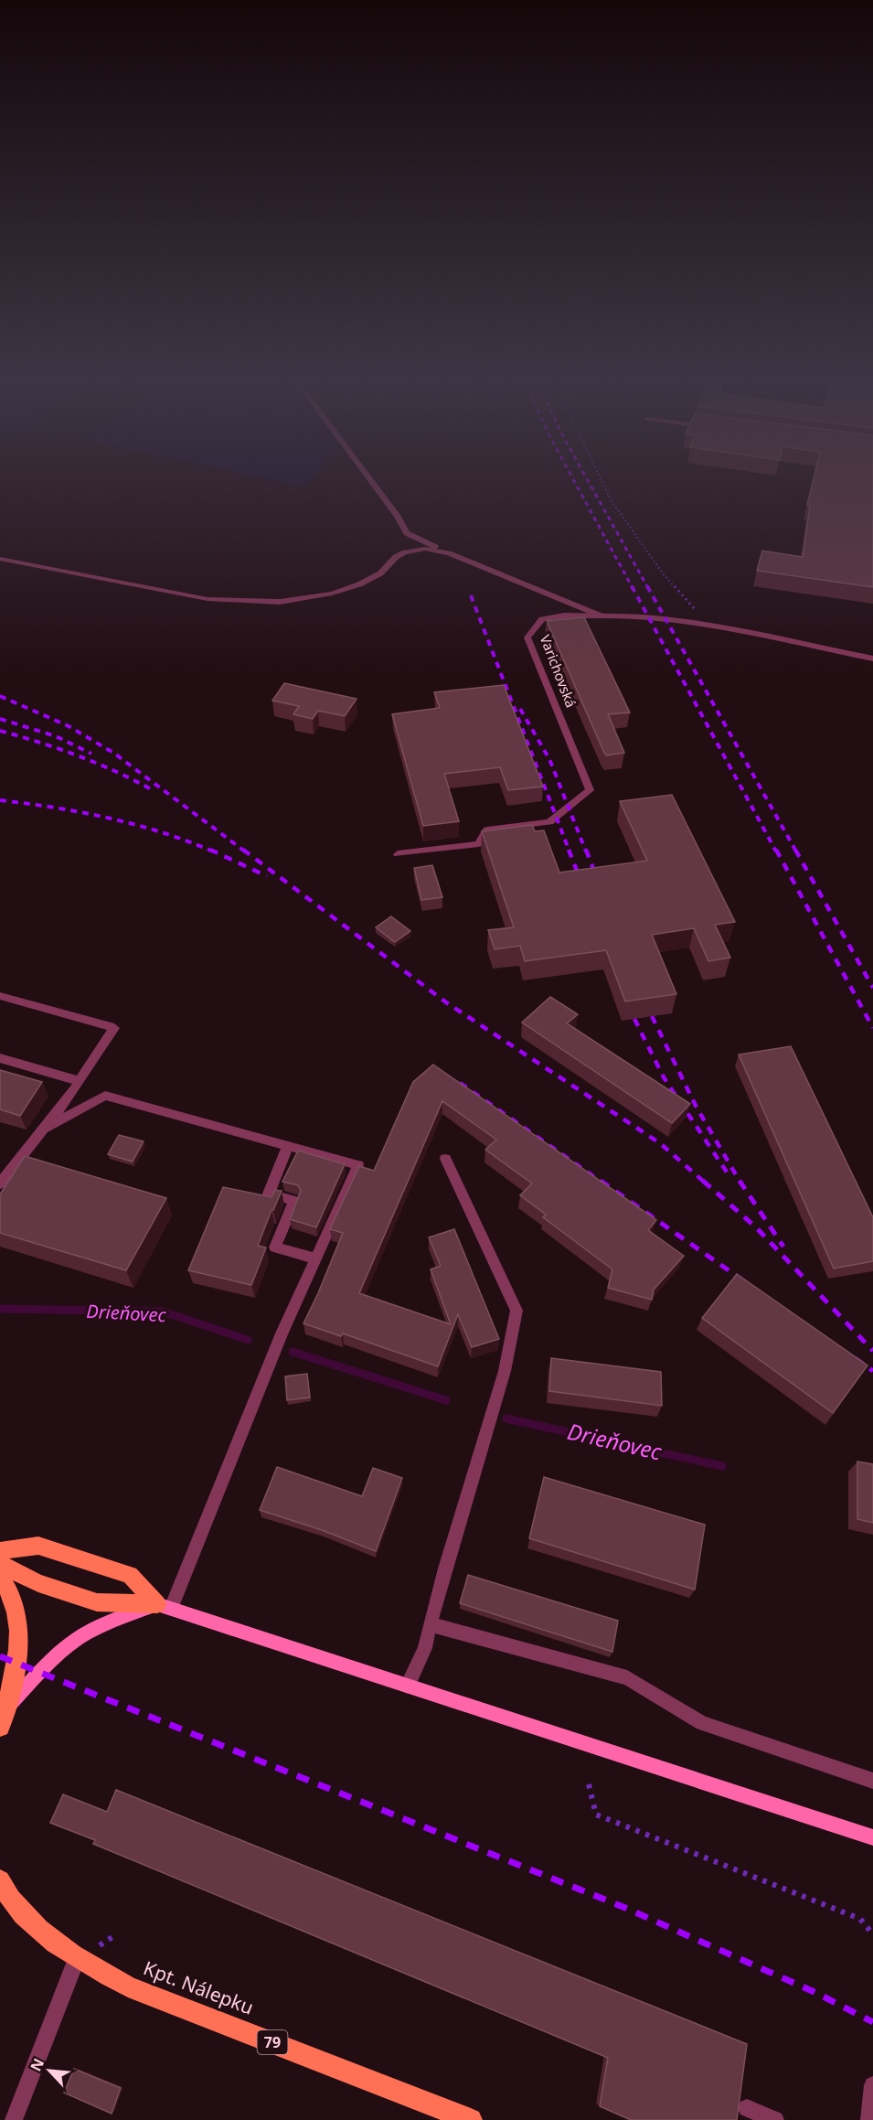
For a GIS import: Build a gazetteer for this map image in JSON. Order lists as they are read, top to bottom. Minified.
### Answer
{"streets":{"main road":["Kpt. Nálepku","79"],"street":["Varichovská"]},"water":["Drieňovec"],"north":"top left"}
